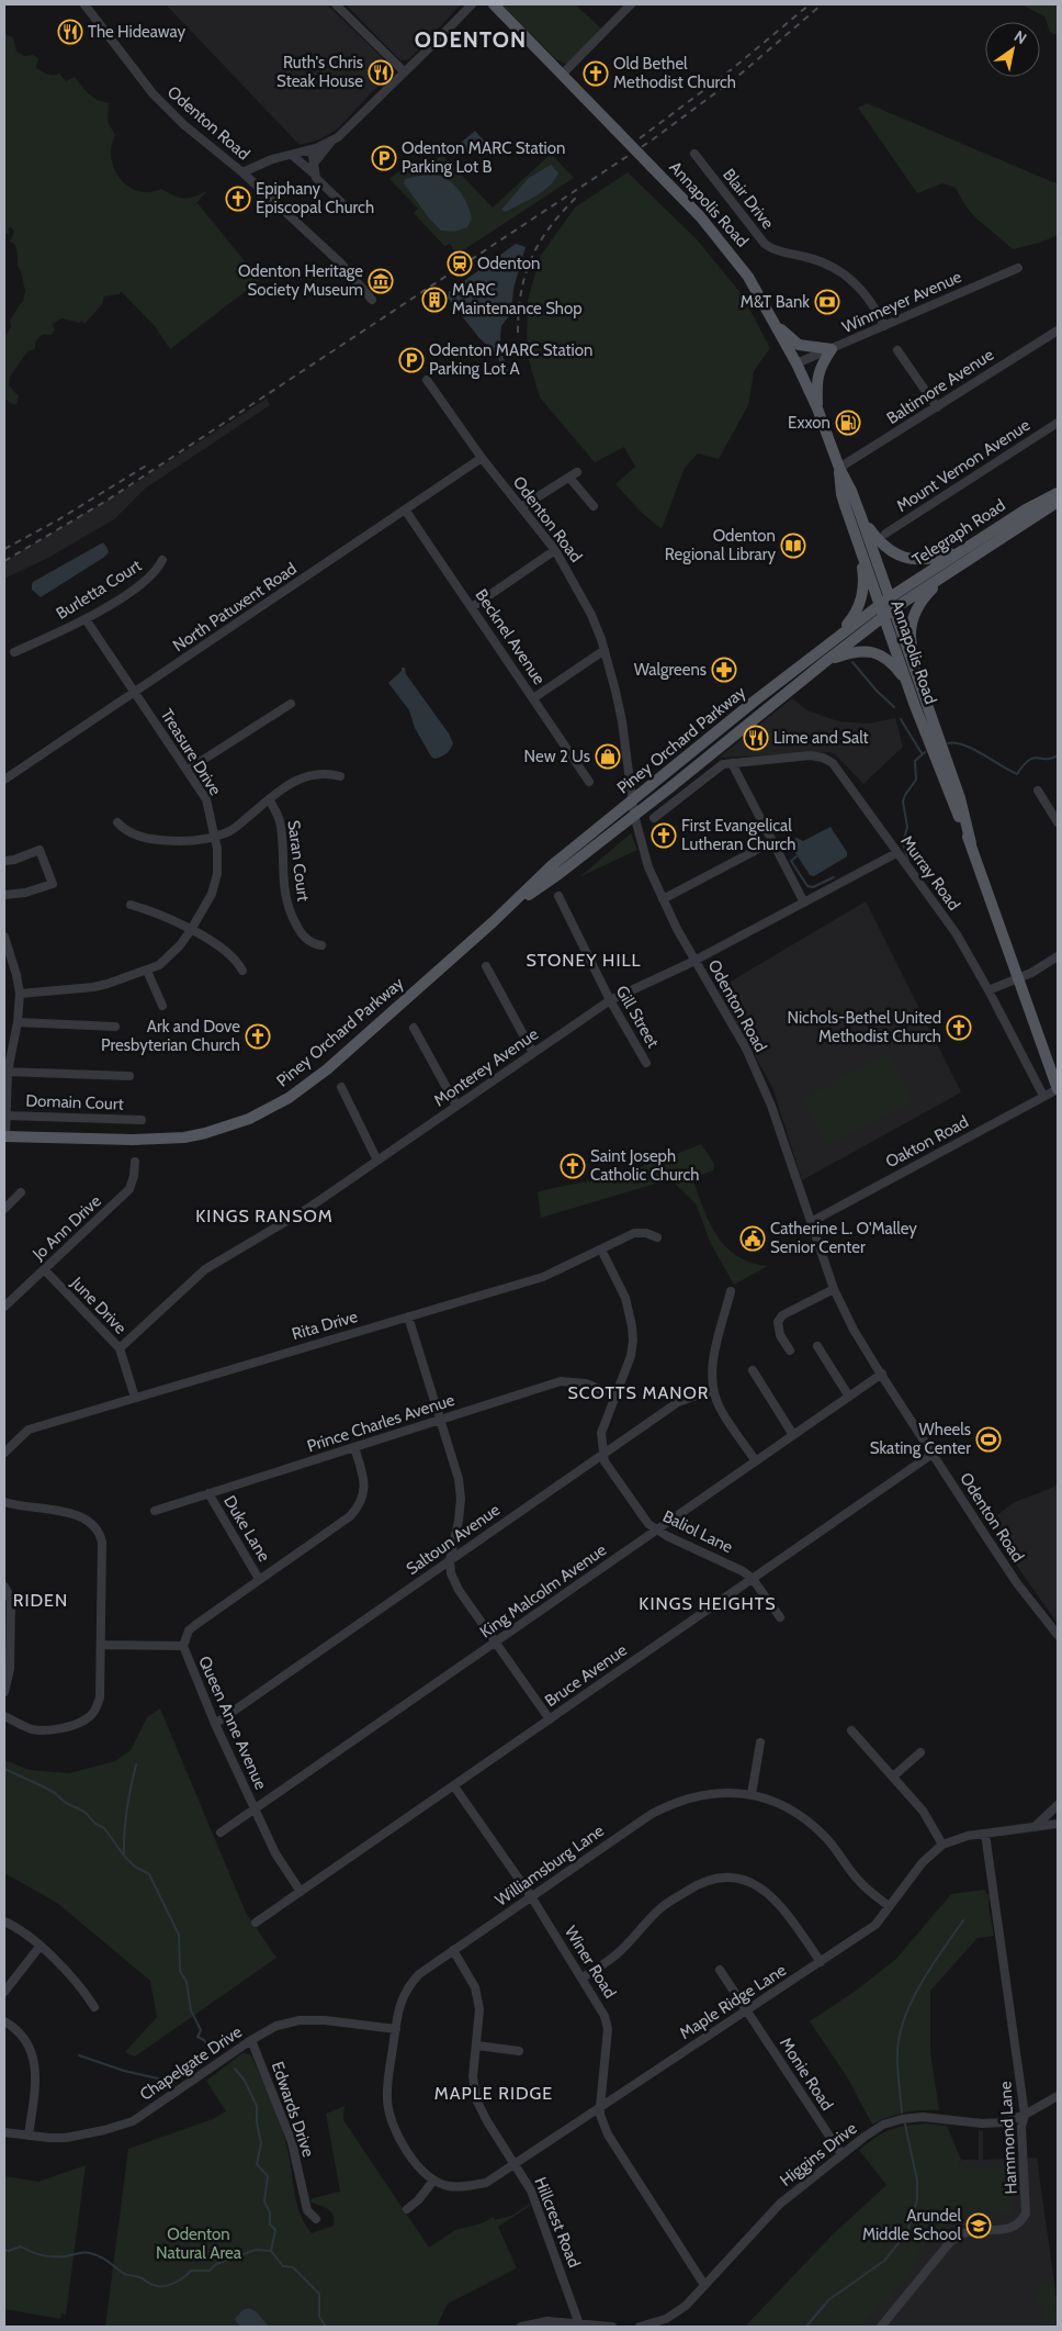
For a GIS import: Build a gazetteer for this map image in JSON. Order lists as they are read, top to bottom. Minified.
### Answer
{"streets":{"main road":["Annapolis Road","Telegraph Road","Piney Orchard Parkway"],"street":["Odenton Road","Blair Drive","Winmeyer Avenue","Baltimore Avenue","Mount Vernon Avenue","Burletta Court","North Patuxent Road","Becknel Avenue","Treasure Drive","Saran Court","Murray Road","Gill Street","Monterey Avenue","Domain Court","Oakton Road","Jo Ann Drive","June Drive","Rita Drive","Prince Charles Avenue","Duke Lane","Baliol Lane","Saltoun Avenue","King Malcolm Avenue","Bruce Avenue","Queen Anne Avenue","Williamsburg Lane","Winer Road","Maple Ridge Lane","Chapelgate Drive","Monie Road","Edwards Drive","Hammond Lane","Higgins Drive","Hillcrest Road"]},"crossings":[["Odenton Road","North Patuxent Road"],["Odenton Road","Piney Orchard Parkway"],["Odenton Road","Monterey Avenue"],["Odenton Road","Oakton Road"],["Odenton Road","King Malcolm Avenue"],["Odenton Road","Bruce Avenue"],["Blair Drive","Winmeyer Avenue"],["Annapolis Road","Winmeyer Avenue"],["Annapolis Road","Baltimore Avenue"],["Annapolis Road","Telegraph Road"],["Annapolis Road","Piney Orchard Parkway"],["Annapolis Road","Oakton Road"],["Telegraph Road","Piney Orchard Parkway"],["Burletta Court","Treasure Drive"],["North Patuxent Road","Becknel Avenue"],["North Patuxent Road","Treasure Drive"],["Murray Road","Monterey Avenue"],["Murray Road","Oakton Road"],["Gill Street","Monterey Avenue"],["Monterey Avenue","June Drive"],["Jo Ann Drive","June Drive"],["June Drive","Rita Drive"],["Rita Drive","Baliol Lane"],["Prince Charles Avenue","Duke Lane"],["Prince Charles Avenue","Baliol Lane"],["Prince Charles Avenue","Queen Anne Avenue"],["Duke Lane","Queen Anne Avenue"],["Baliol Lane","Saltoun Avenue"],["Baliol Lane","King Malcolm Avenue"],["Baliol Lane","Bruce Avenue"],["Saltoun Avenue","Queen Anne Avenue"],["King Malcolm Avenue","Queen Anne Avenue"],["Bruce Avenue","Queen Anne Avenue"],["Bruce Avenue","Winer Road"],["Williamsburg Lane","Winer Road"],["Williamsburg Lane","Maple Ridge Lane"],["Williamsburg Lane","Chapelgate Drive"],["Williamsburg Lane","Hillcrest Road"],["Winer Road","Maple Ridge Lane"],["Winer Road","Higgins Drive"],["Maple Ridge Lane","Monie Road"],["Maple Ridge Lane","Hammond Lane"],["Maple Ridge Lane","Hillcrest Road"],["Chapelgate Drive","Edwards Drive"],["Monie Road","Higgins Drive"],["Hammond Lane","Higgins Drive"]],"districts":["ODENTON","STONEY HILL","KINGS RANSOM","SCOTTS MANOR","RIDEN","KINGS HEIGHTS","MAPLE RIDGE"],"parks":["Odenton Natural Area"],"places":{"restaurant":["The Hideaway","Ruth's Chris Steak House","Lime and Salt"],"church":["Old Bethel Methodist Church","Epiphany Episcopal Church","First Evangelical Lutheran Church","Nichols-Bethel United Methodist Church","Ark and Dove Presbyterian Church","Saint Joseph Catholic Church"],"parking":["Odenton MARC Station Parking Lot B","Odenton MARC Station Parking Lot A"],"station":["Odenton"],"museum":["Odenton Heritage Society Museum"],"building":["MARC Maintenance Shop"],"bank":["M&T Bank"],"fuel station":["Exxon"],"library":["Odenton Regional Library"],"pharmacy":["Walgreens"],"shop":["New 2 Us"],"public building":["Catherine L. O'Malley Senior Center"],"sports":["Wheels Skating Center"],"school or university":["Arundel Middle School"]},"north":"top right"}
